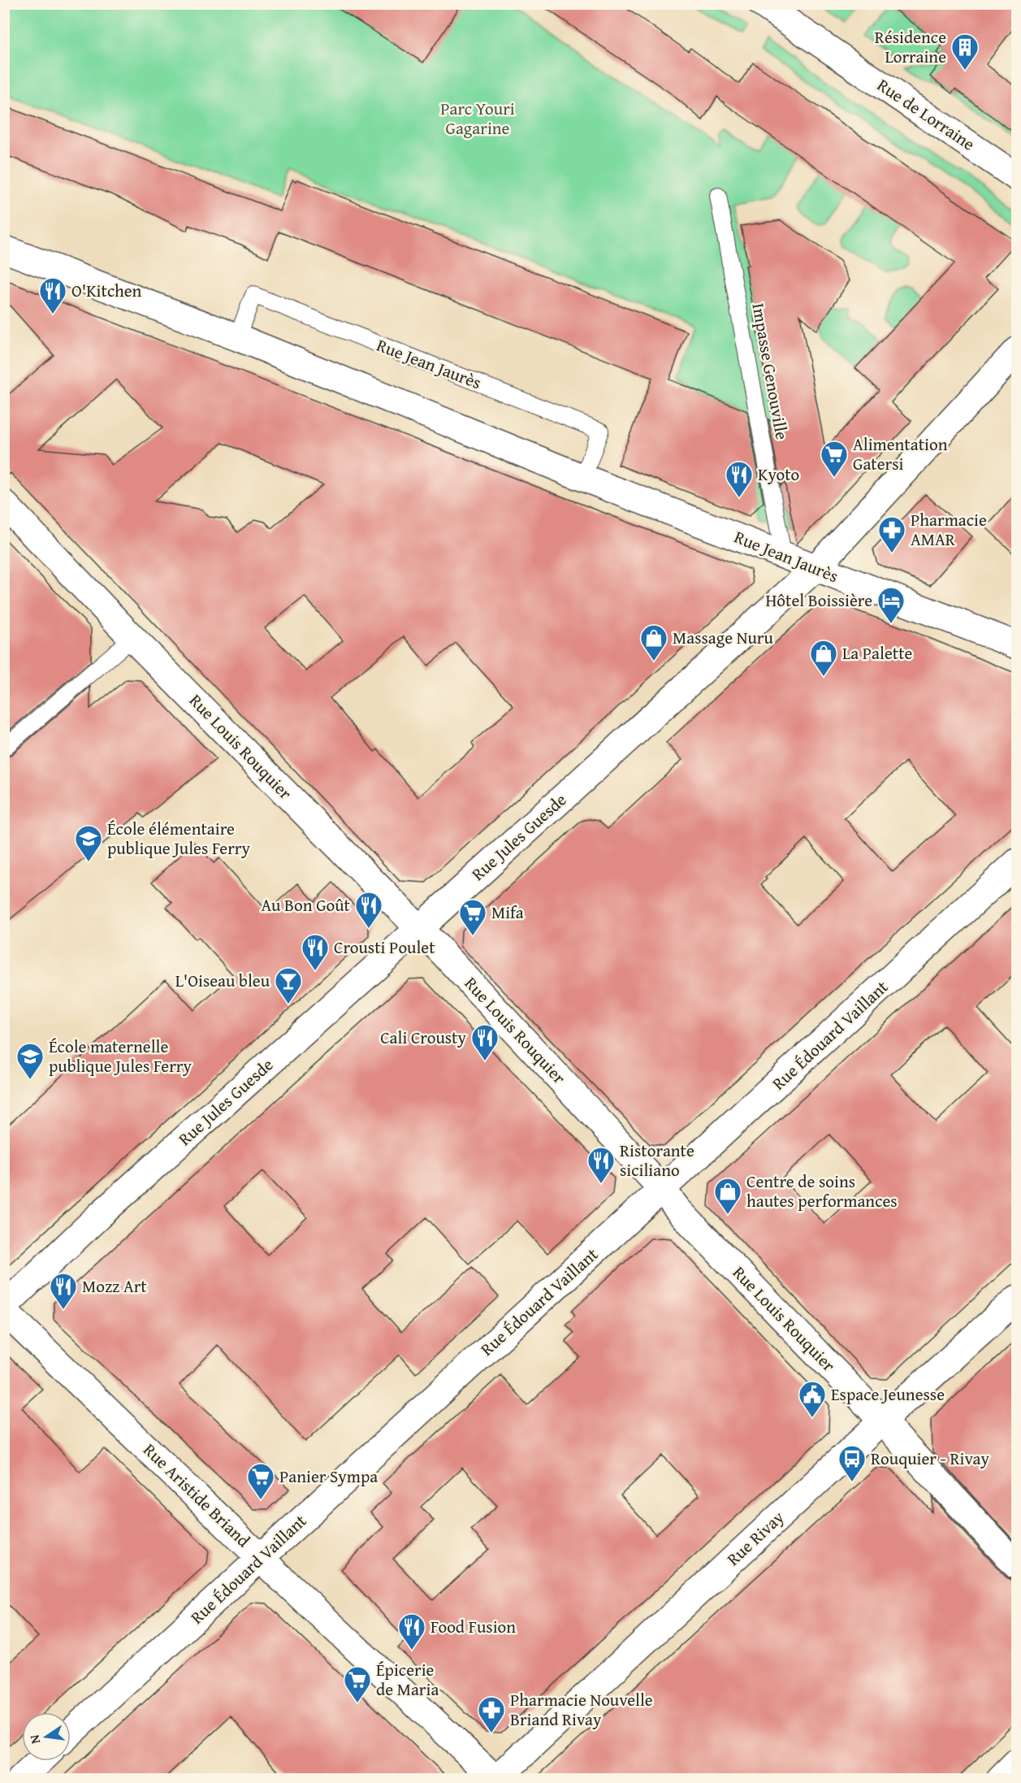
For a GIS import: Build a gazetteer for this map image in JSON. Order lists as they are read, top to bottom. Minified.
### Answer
{"streets":{"street":["Rue de Lorraine","Rue Jean Jaurès","Rue Louis Rouquier","Rue Jules Guesde","Rue Édouard Vaillant","Rue Aristide Briand","Rue Rivay"],"lane":["Impasse Genouville"]},"crossings":[["Rue Jean Jaurès","Impasse Genouville"],["Rue Jean Jaurès","Rue Jules Guesde"],["Rue Louis Rouquier","Rue Jules Guesde"],["Rue Louis Rouquier","Rue Édouard Vaillant"],["Rue Louis Rouquier","Rue Rivay"],["Rue Édouard Vaillant","Rue Aristide Briand"],["Rue Aristide Briand","Rue Rivay"]],"parks":["Parc Youri Gagarine"],"places":{"building":["Résidence Lorraine"],"restaurant":["O'Kitchen","Kyoto","Au Bon Goût","Crousti Poulet","Cali Crousty","Ristorante siciliano","Mozz Art","Food Fusion"],"supermarket":["Alimentation Gatersi","Mifa","Panier Sympa","Épicerie de Maria"],"pharmacy":["Pharmacie AMAR","Pharmacie Nouvelle Briand Rivay"],"hotel":["Hôtel Boissière"],"shop":["Massage Nuru","La Palette","Centre de soins hautes performances"],"school or university":["École élémentaire publique Jules Ferry","École maternelle publique Jules Ferry"],"bar":["L'Oiseau bleu"],"public building":["Espace Jeunesse"],"bus stop":["Rouquier - Rivay"]},"north":"left"}
